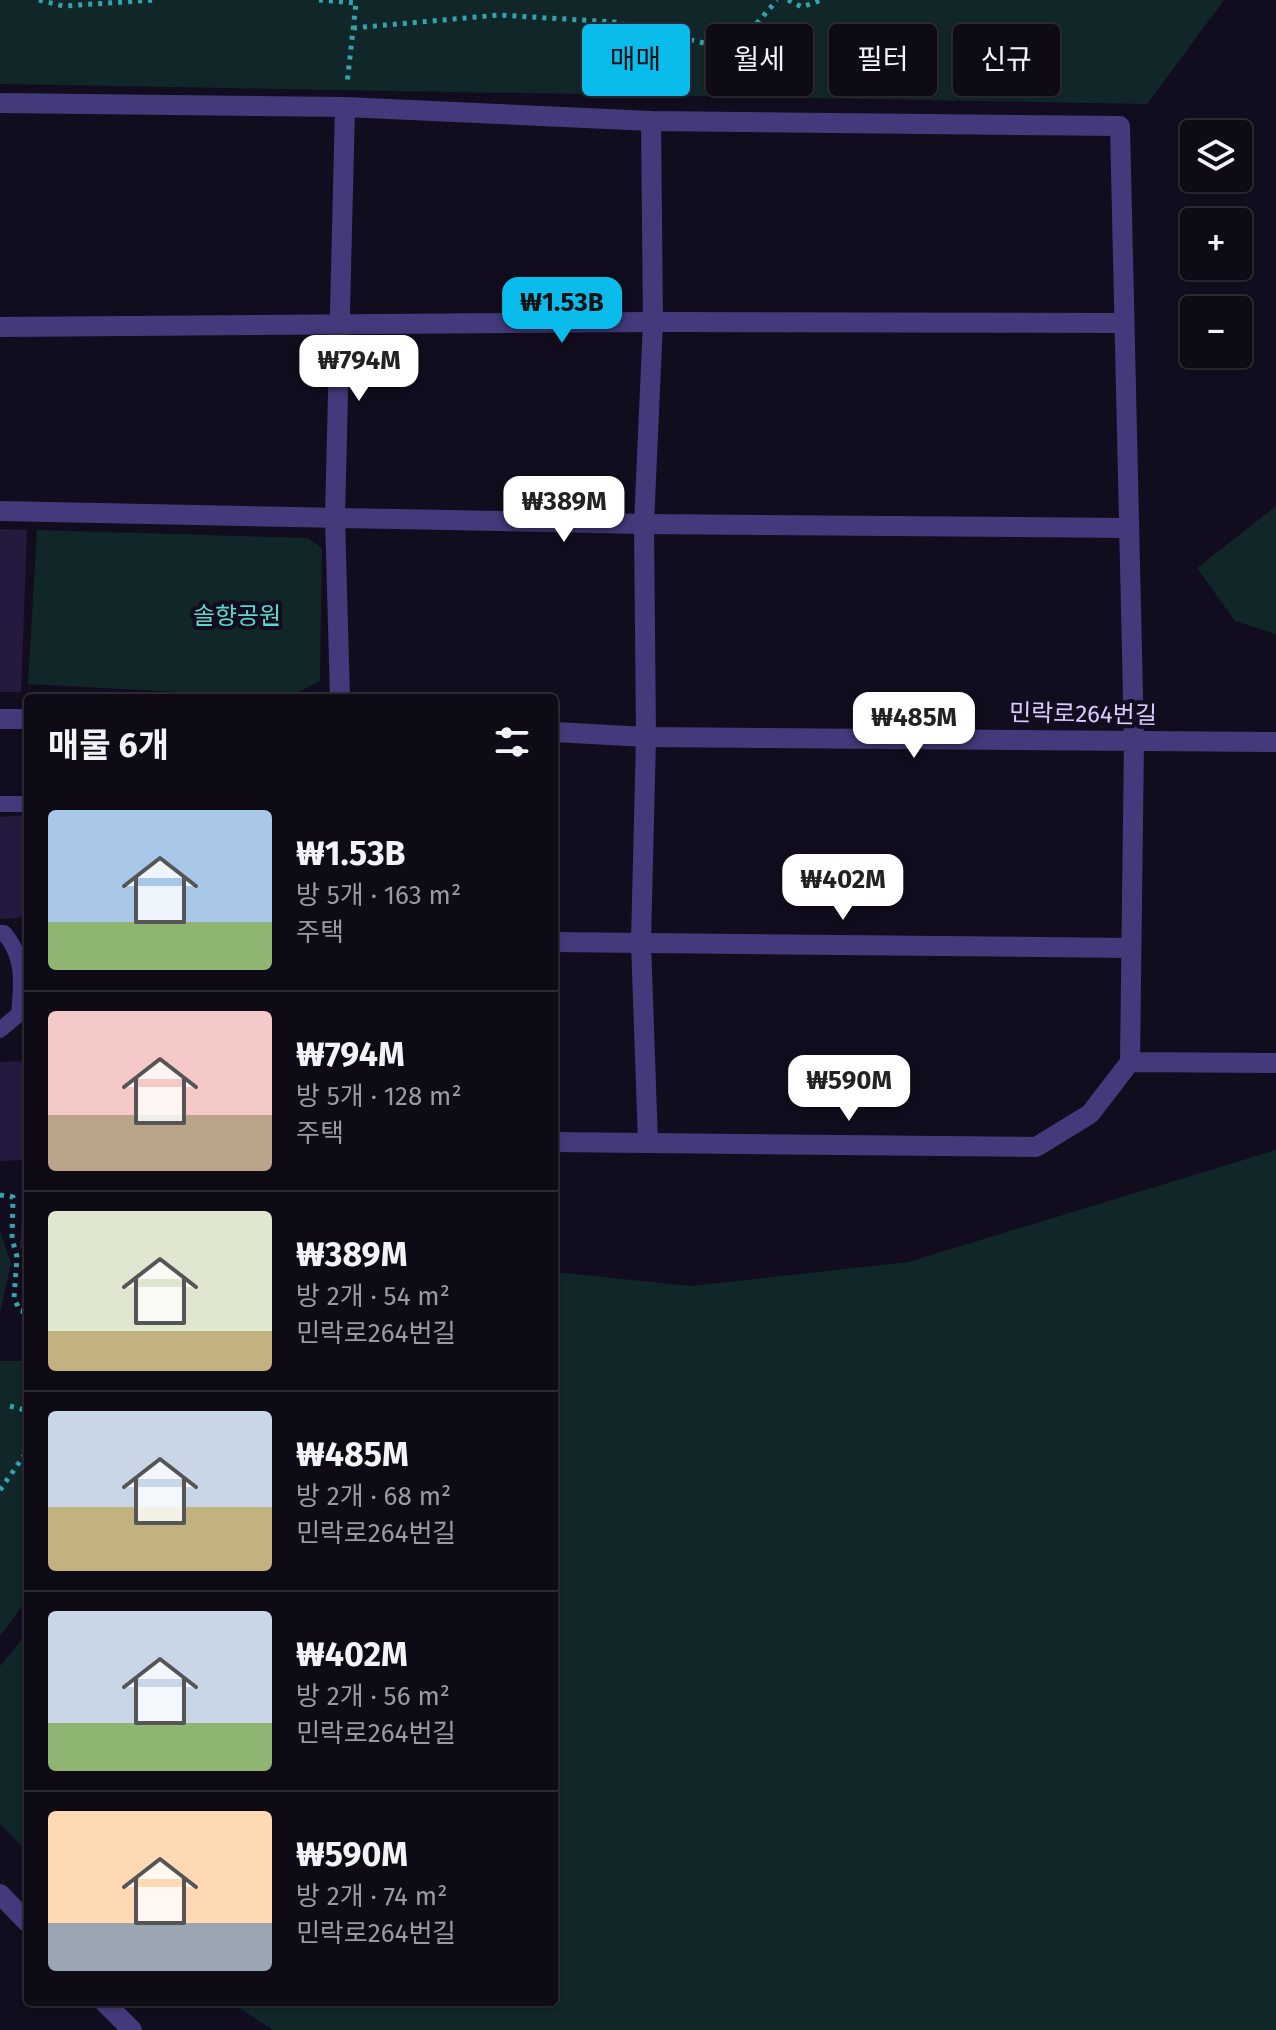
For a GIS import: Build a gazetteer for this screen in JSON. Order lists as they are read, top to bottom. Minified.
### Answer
{"streets":{"street":["민락로264번길"]},"parks":["솔향공원"],"page":{"chip":["매매","월세","필터","신규"],"map_buttons":["+","−"],"price":["₩1.53B","₩794M","₩389M","₩485M","₩402M","₩590M"],"heading":"매물 6개","list":[{"name":"₩1.53B","note":"방 5개 · 163 m² · 주택"},{"name":"₩794M","note":"방 5개 · 128 m² · 주택"},{"name":"₩389M","note":"방 2개 · 54 m² · 민락로264번길"},{"name":"₩485M","note":"방 2개 · 68 m² · 민락로264번길"},{"name":"₩402M","note":"방 2개 · 56 m² · 민락로264번길"},{"name":"₩590M","note":"방 2개 · 74 m² · 민락로264번길"}]}}
